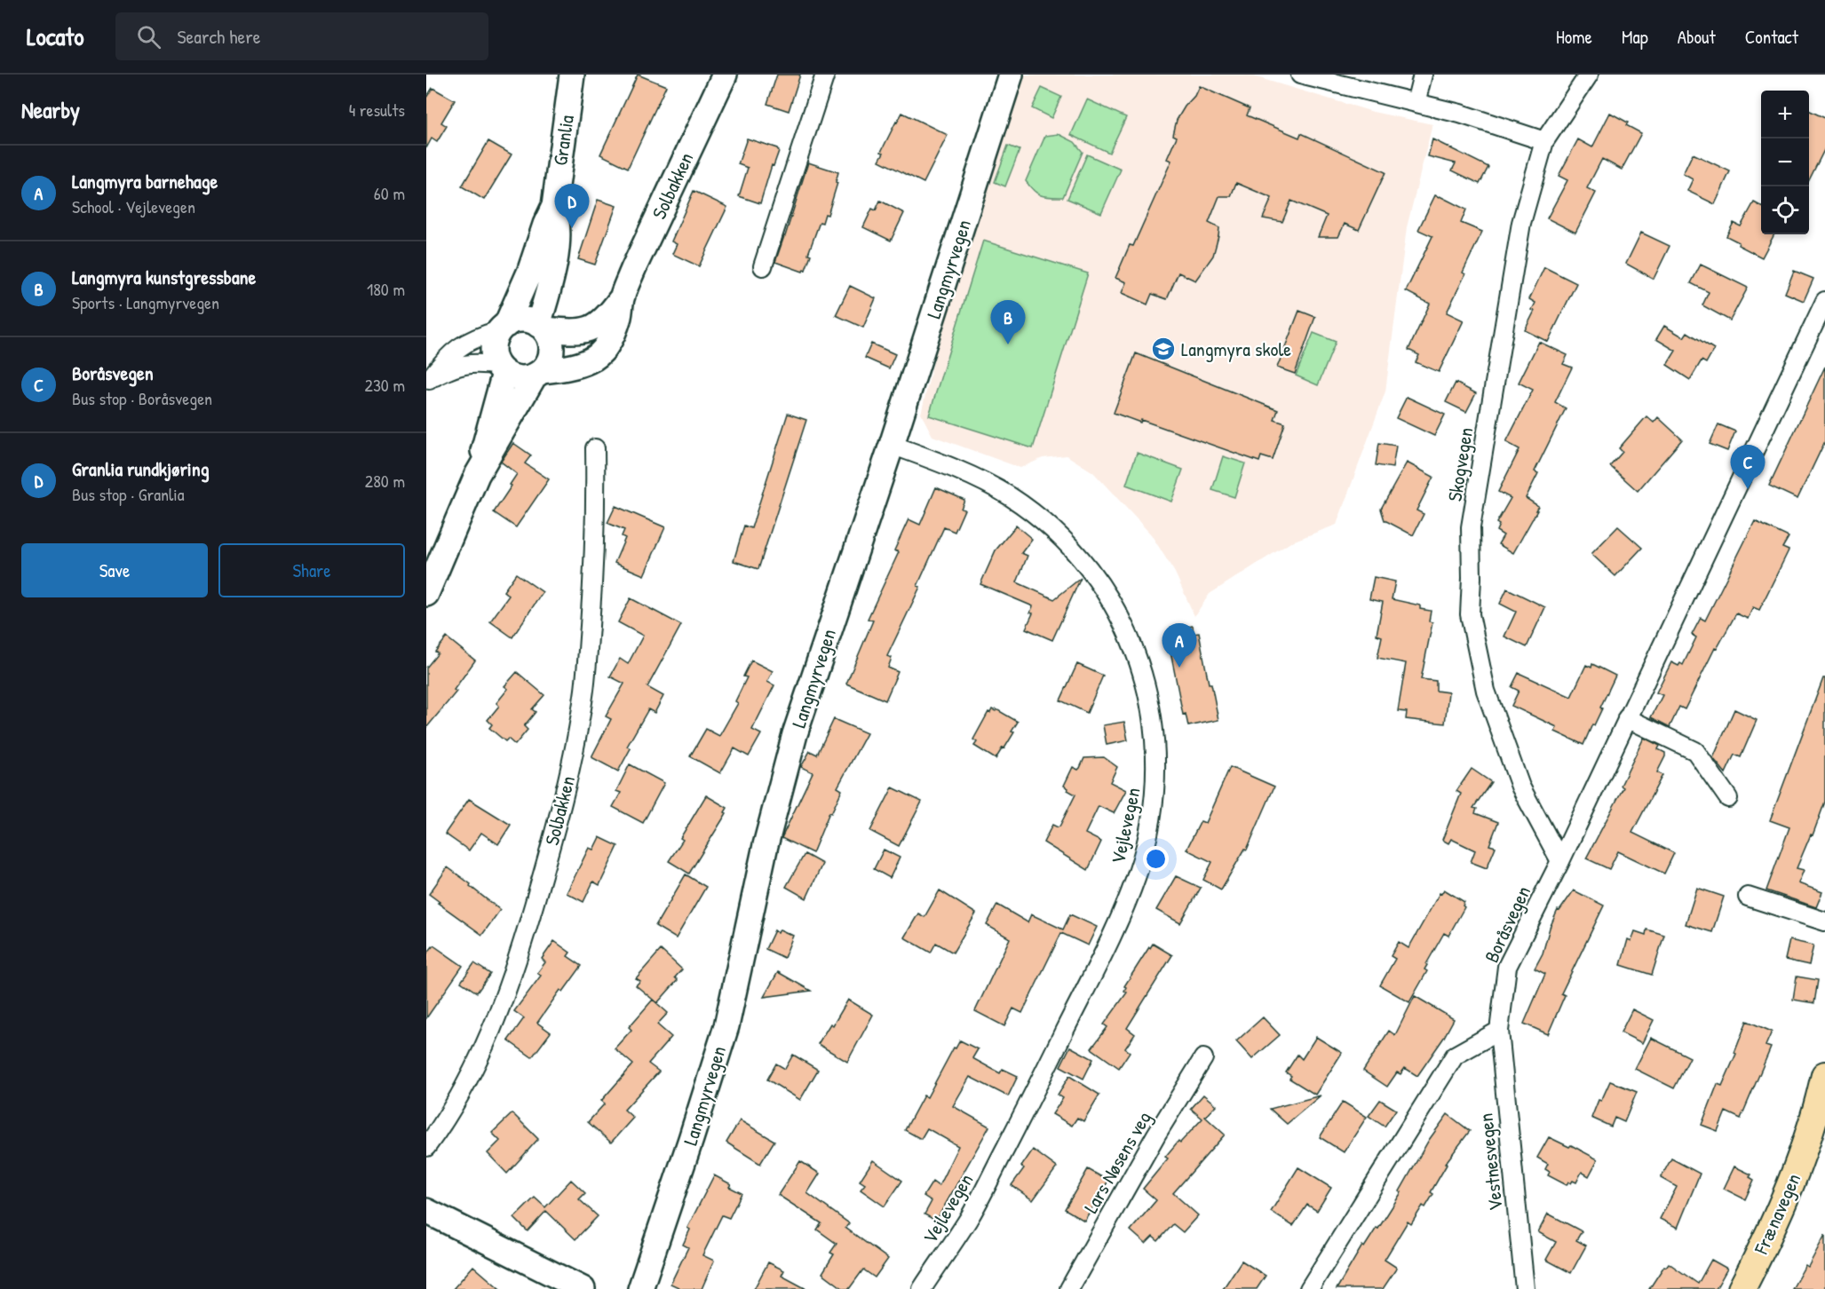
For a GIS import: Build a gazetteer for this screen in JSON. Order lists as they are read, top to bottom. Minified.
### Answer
{"streets":{"main road":["Frænavegen"],"street":["Granlia","Solbakken","Langmyrvegen","Skogvegen","Vejlevegen","Boråsvegen","Lars Nøsens veg","Vestnesvegen"]},"crossings":[["Granlia","Solbakken"],["Langmyrvegen","Vejlevegen"],["Skogvegen","Boråsvegen"],["Boråsvegen","Vestnesvegen"]],"places":{"school or university":["Langmyra skole"]},"page":{"header":"Locato","search":"Search here","nav":["Home","Map","About","Contact"],"heading":["Nearby","4 results"],"map_buttons":["+","−"],"list":[{"mark":"A","name":"Langmyra barnehage","note":"School · Vejlevegen","value":"60 m"},{"mark":"B","name":"Langmyra kunstgressbane","note":"Sports · Langmyrvegen","value":"180 m"},{"mark":"C","name":"Boråsvegen","note":"Bus stop · Boråsvegen","value":"230 m"},{"mark":"D","name":"Granlia rundkjøring","note":"Bus stop · Granlia","value":"280 m"}],"pins":["D","B","C","A"],"buttons":["Save","Share"]}}
